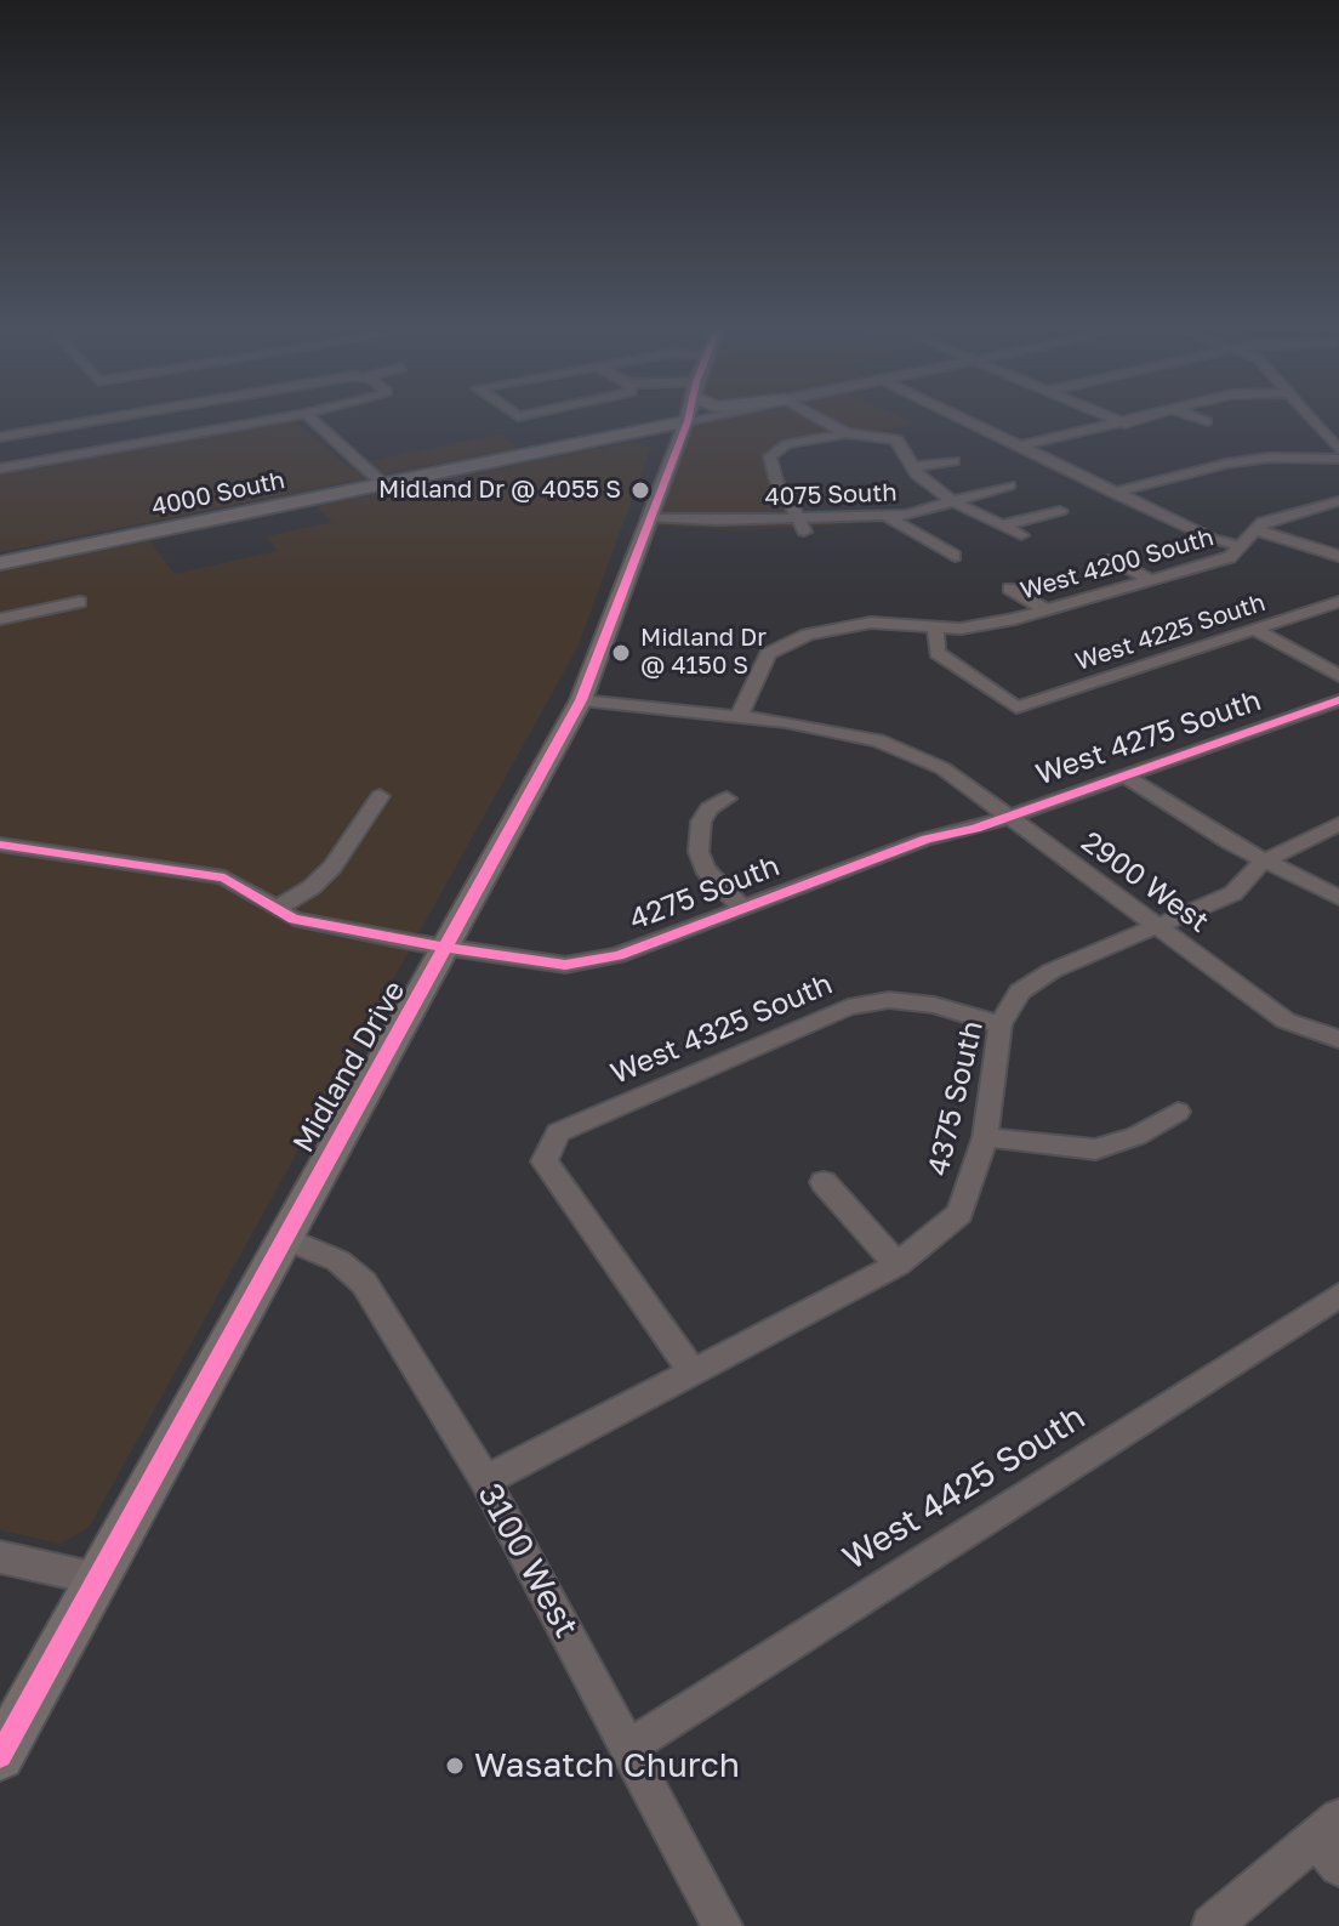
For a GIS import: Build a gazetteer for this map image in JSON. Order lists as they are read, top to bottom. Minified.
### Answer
{"streets":{"main road":["4000 South","Midland Drive"],"street":["4075 South","West 4200 South","West 4225 South","West 4275 South","2900 West","4275 South","West 4325 South","4375 South","West 4425 South","3100 West"]},"crossings":[["4000 South","Midland Drive"],["4075 South","Midland Drive"],["West 4200 South","West 4225 South"],["West 4200 South","2900 West"],["West 4275 South","2900 West"],["West 4275 South","4275 South"],["2900 West","Midland Drive"],["2900 West","4375 South"],["4275 South","Midland Drive"],["West 4325 South","4375 South"],["Midland Drive","3100 West"],["4375 South","3100 West"],["West 4425 South","3100 West"]],"places":["Midland Dr @ 4055 S","Midland Dr @ 4150 S","Wasatch Church"]}
